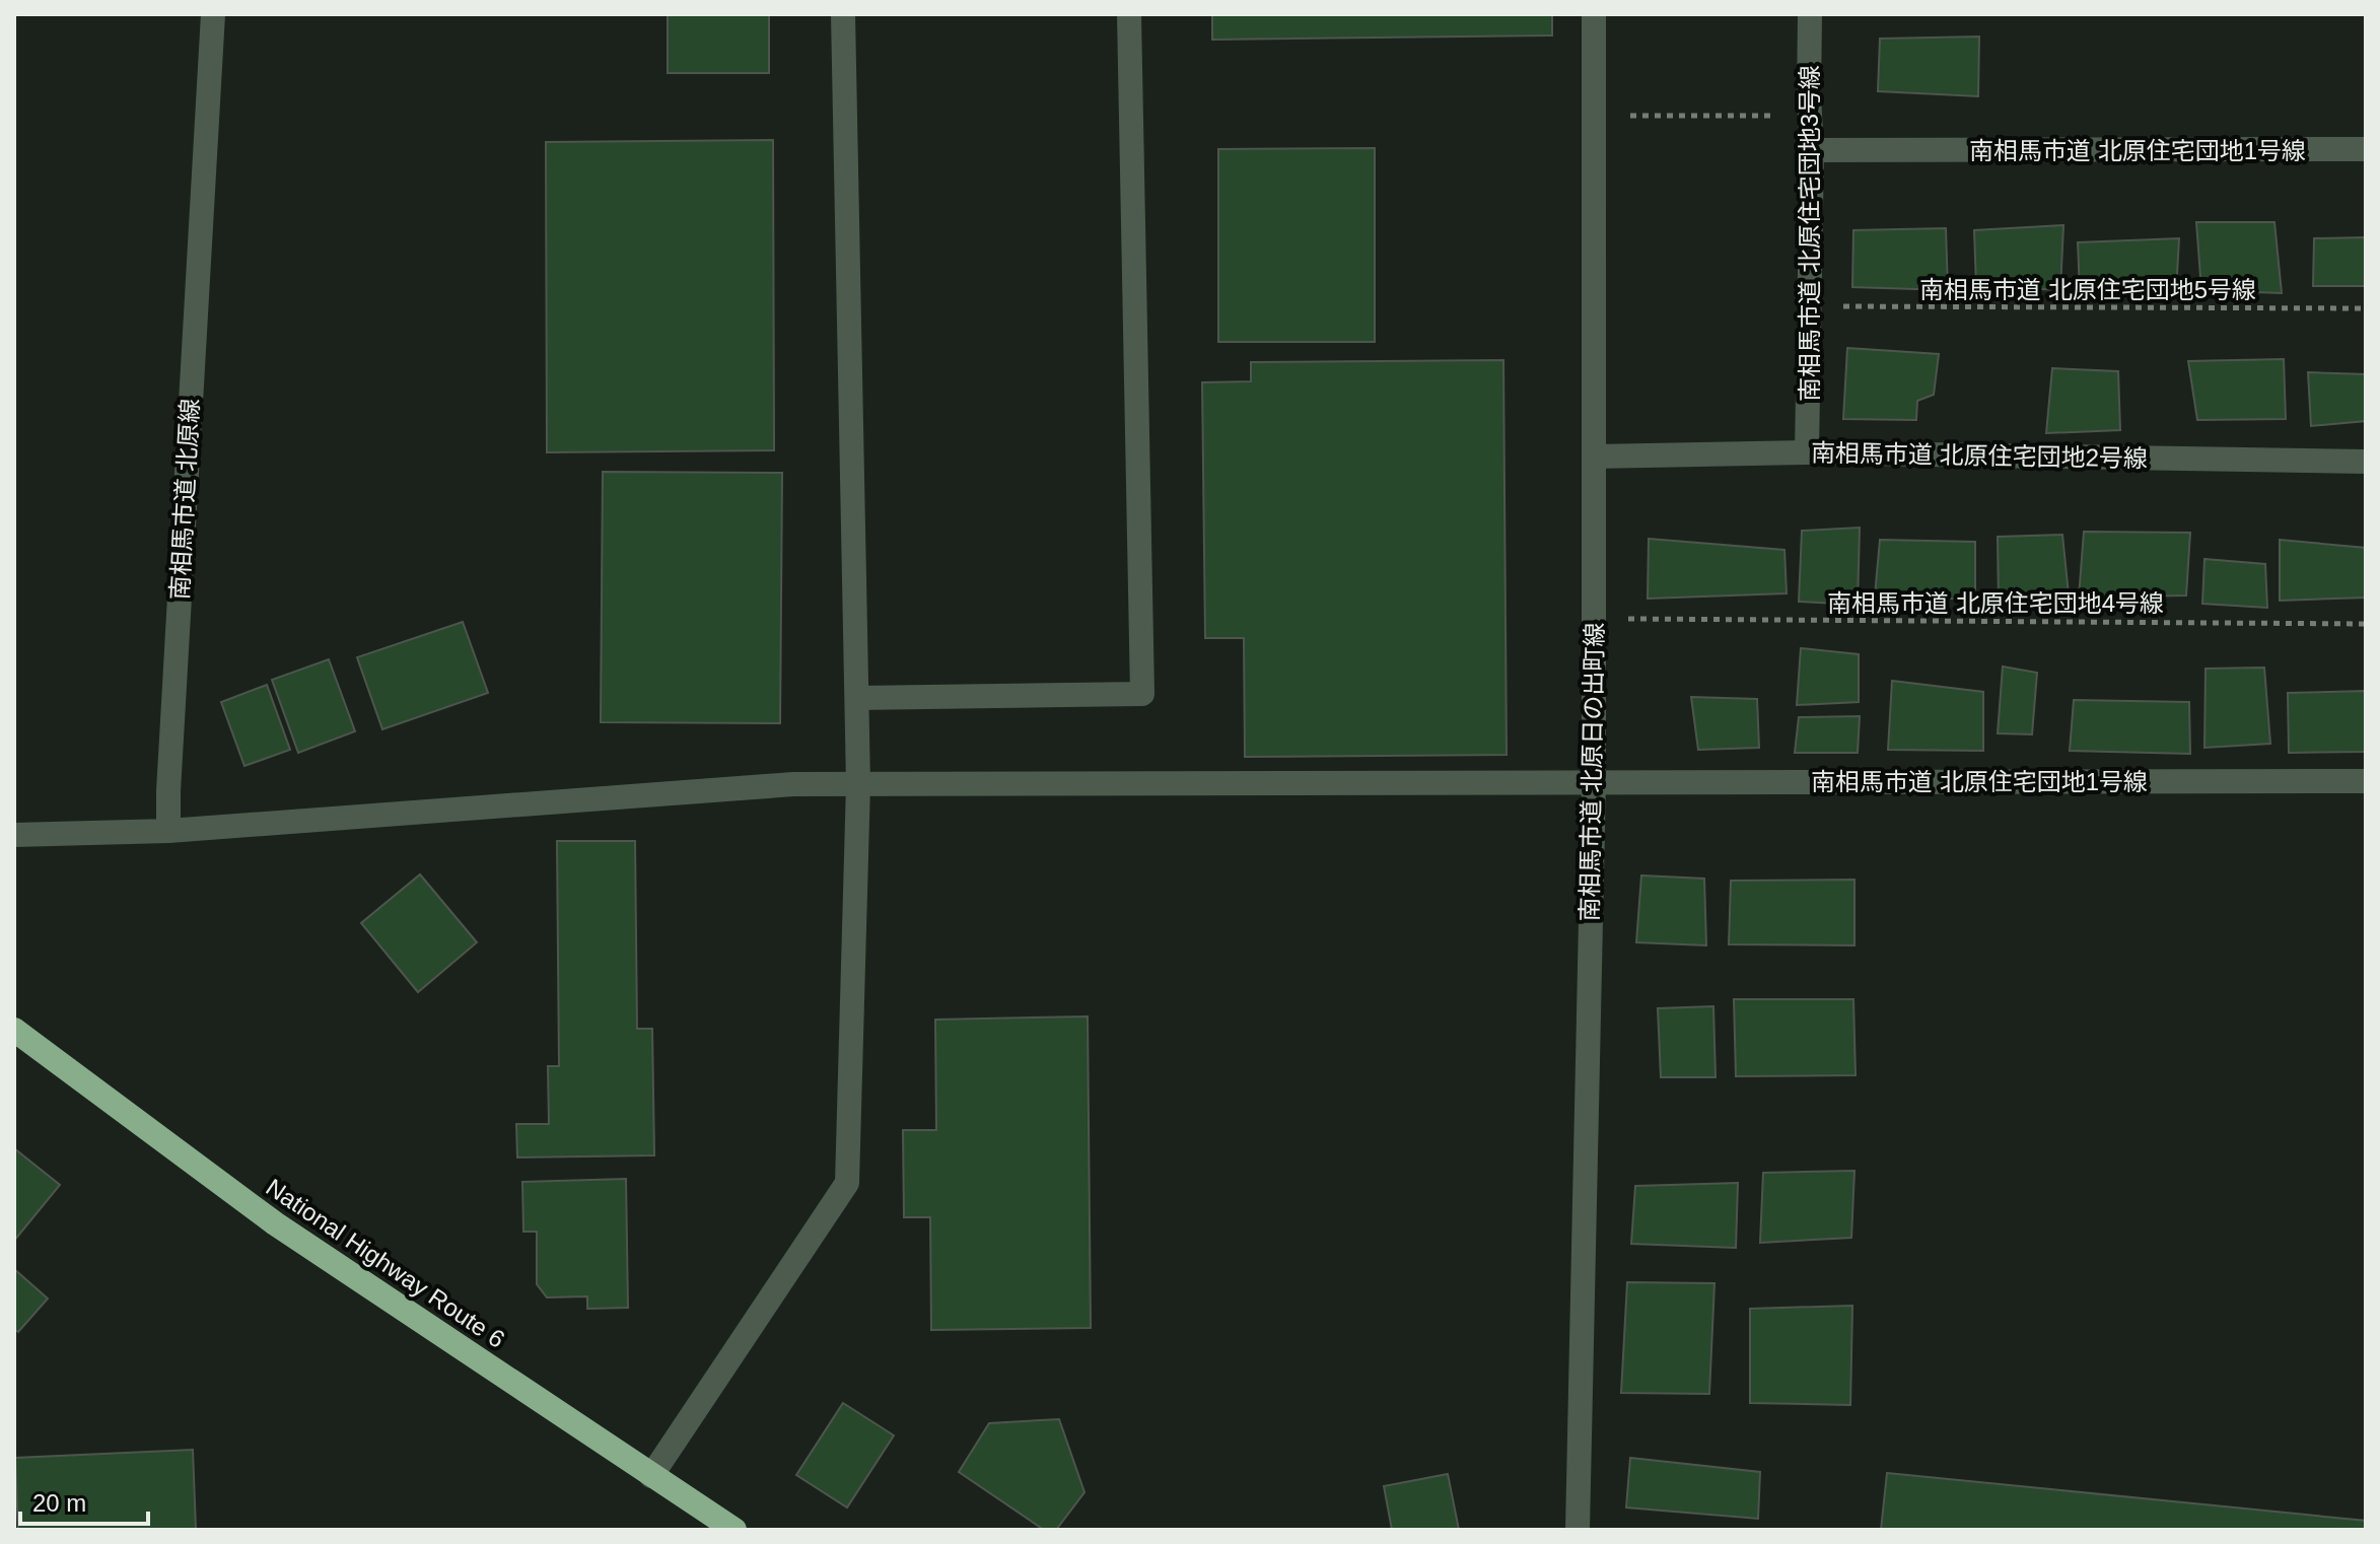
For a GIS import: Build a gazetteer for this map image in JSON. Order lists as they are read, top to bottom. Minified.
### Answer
{"streets":{"highway":["National Highway Route 6"],"street":["南相馬市道 北原住宅団地1号線","南相馬市道 北原住宅団地3号線","南相馬市道 北原住宅団地2号線","南相馬市道 北原線","南相馬市道 北原日の出町線"],"path":["南相馬市道 北原住宅団地5号線","南相馬市道 北原住宅団地4号線"]},"crossings":[["南相馬市道 北原住宅団地1号線","南相馬市道 北原住宅団地3号線"],["南相馬市道 北原住宅団地1号線","南相馬市道 北原線"],["南相馬市道 北原住宅団地1号線","南相馬市道 北原日の出町線"],["南相馬市道 北原住宅団地3号線","南相馬市道 北原住宅団地5号線"],["南相馬市道 北原住宅団地3号線","南相馬市道 北原住宅団地2号線"],["南相馬市道 北原住宅団地2号線","南相馬市道 北原日の出町線"]],"scale_bar":"20 m"}
